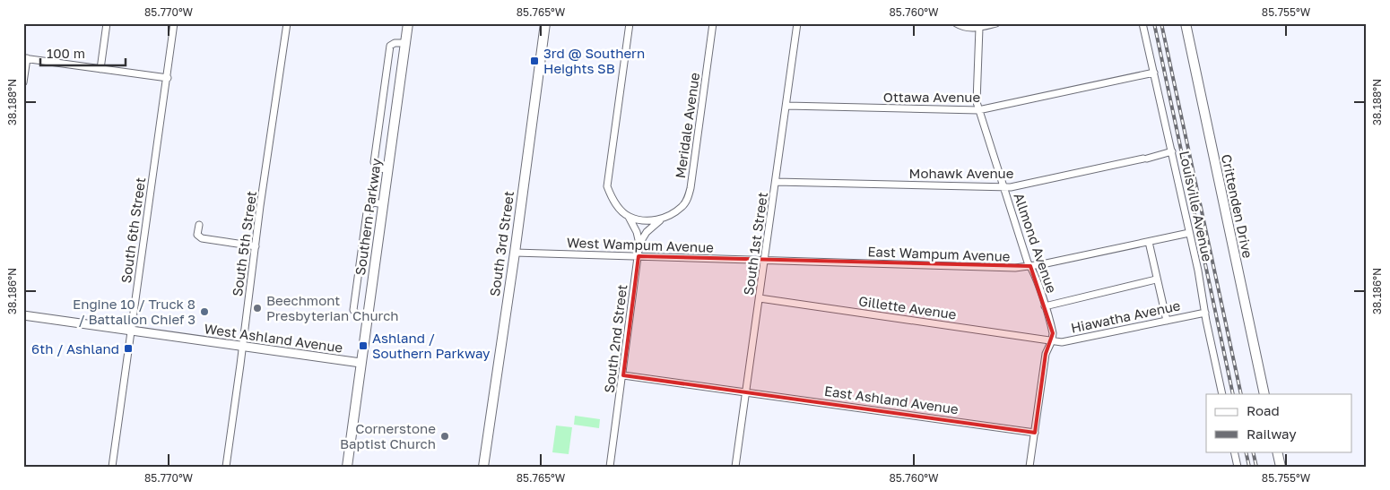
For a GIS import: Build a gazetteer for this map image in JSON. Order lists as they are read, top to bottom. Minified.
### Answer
{"streets":{"main road":["Crittenden Drive","Southern Parkway","South 3rd Street"],"street":["Ottawa Avenue","Meridale Avenue","Mohawk Avenue","Louisville Avenue","South 6th Street","Allmond Avenue","South 5th Street","South 1st Street","West Wampum Avenue","East Wampum Avenue","Gillette Avenue","Hiawatha Avenue","West Ashland Avenue","South 2nd Street","East Ashland Avenue"]},"crossings":[["Ottawa Avenue","Louisville Avenue"],["Ottawa Avenue","Allmond Avenue"],["Ottawa Avenue","South 1st Street"],["Meridale Avenue","South 2nd Street"],["Mohawk Avenue","Louisville Avenue"],["Mohawk Avenue","Allmond Avenue"],["Mohawk Avenue","South 1st Street"],["Louisville Avenue","East Wampum Avenue"],["Louisville Avenue","Hiawatha Avenue"],["Southern Parkway","West Ashland Avenue"],["South 6th Street","West Ashland Avenue"],["Allmond Avenue","East Wampum Avenue"],["Allmond Avenue","Gillette Avenue"],["Allmond Avenue","Hiawatha Avenue"],["Allmond Avenue","East Ashland Avenue"],["South 5th Street","West Ashland Avenue"],["South 3rd Street","West Wampum Avenue"],["South 1st Street","West Wampum Avenue"],["South 1st Street","East Wampum Avenue"],["South 1st Street","Gillette Avenue"],["South 1st Street","East Ashland Avenue"],["West Wampum Avenue","East Wampum Avenue"],["West Wampum Avenue","South 2nd Street"],["Gillette Avenue","Hiawatha Avenue"]],"places":{"transit":["3rd @ Southern Heights SB","Ashland / Southern Parkway","6th / Ashland"],"other":["Beechmont Presbyterian Church","Engine 10 / Truck 8 / Battalion Chief 3","Cornerstone Baptist Church"]},"legend":["Road","Railway"],"scale_bar":"100 m","coordinates":["85.770°W","85.765°W","85.760°W","85.755°W","38.188°N","38.186°N"]}
